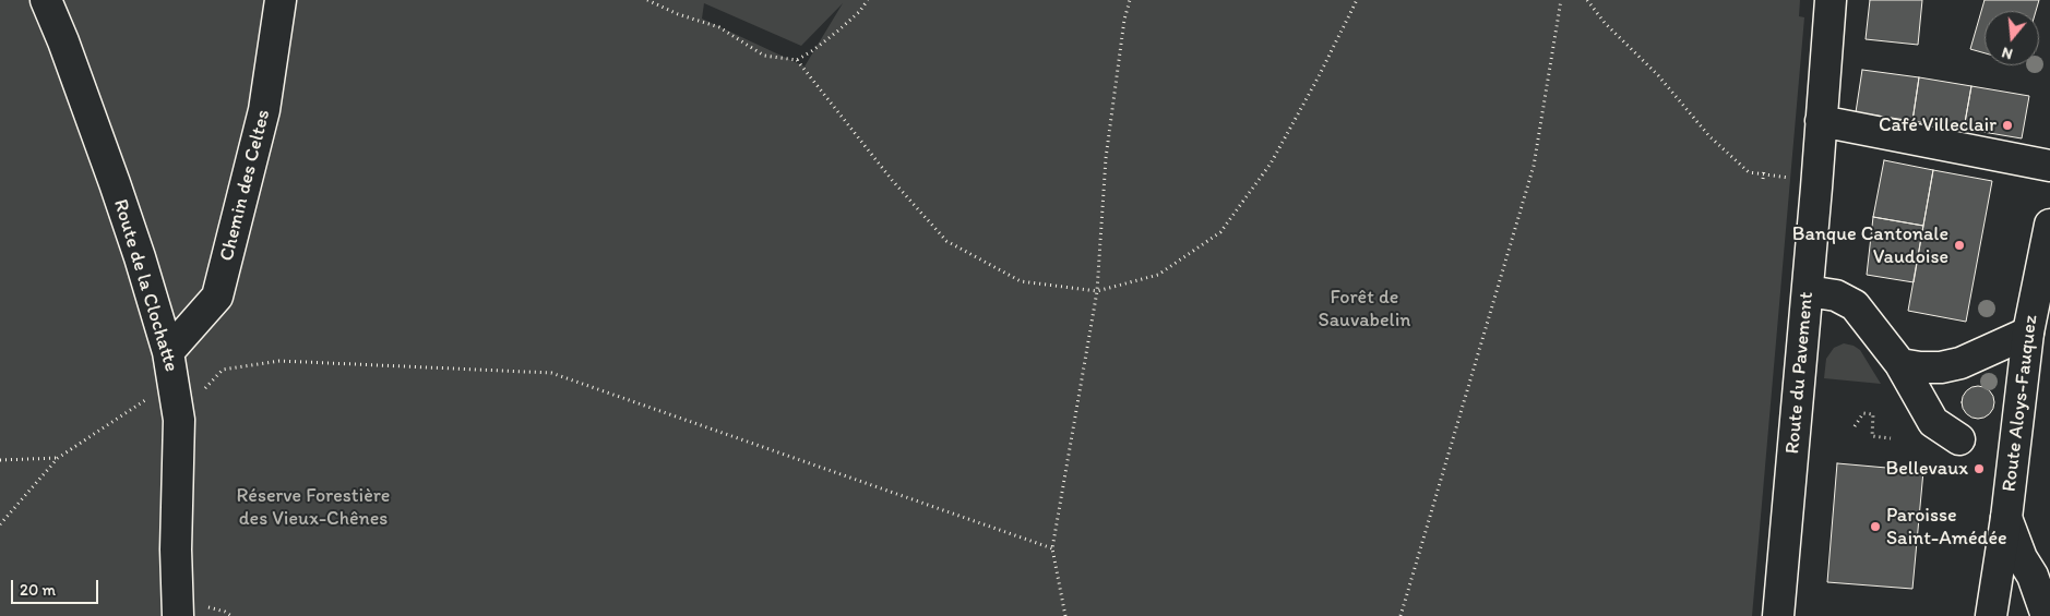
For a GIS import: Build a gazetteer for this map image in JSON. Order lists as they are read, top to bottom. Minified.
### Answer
{"streets":{"street":["Chemin des Celtes","Route de la Clochatte","Route du Pavement","Route Aloys-Fauquez"]},"crossings":[["Chemin des Celtes","Route de la Clochatte"]],"parks":["Forêt de Sauvabelin","Réserve Forestière des Vieux-Chênes"],"places":["Café Villeclair","Banque Cantonale Vaudoise","Bellevaux","Paroisse Saint-Amédée"],"scale_bar":"20 m","north":"bottom"}
